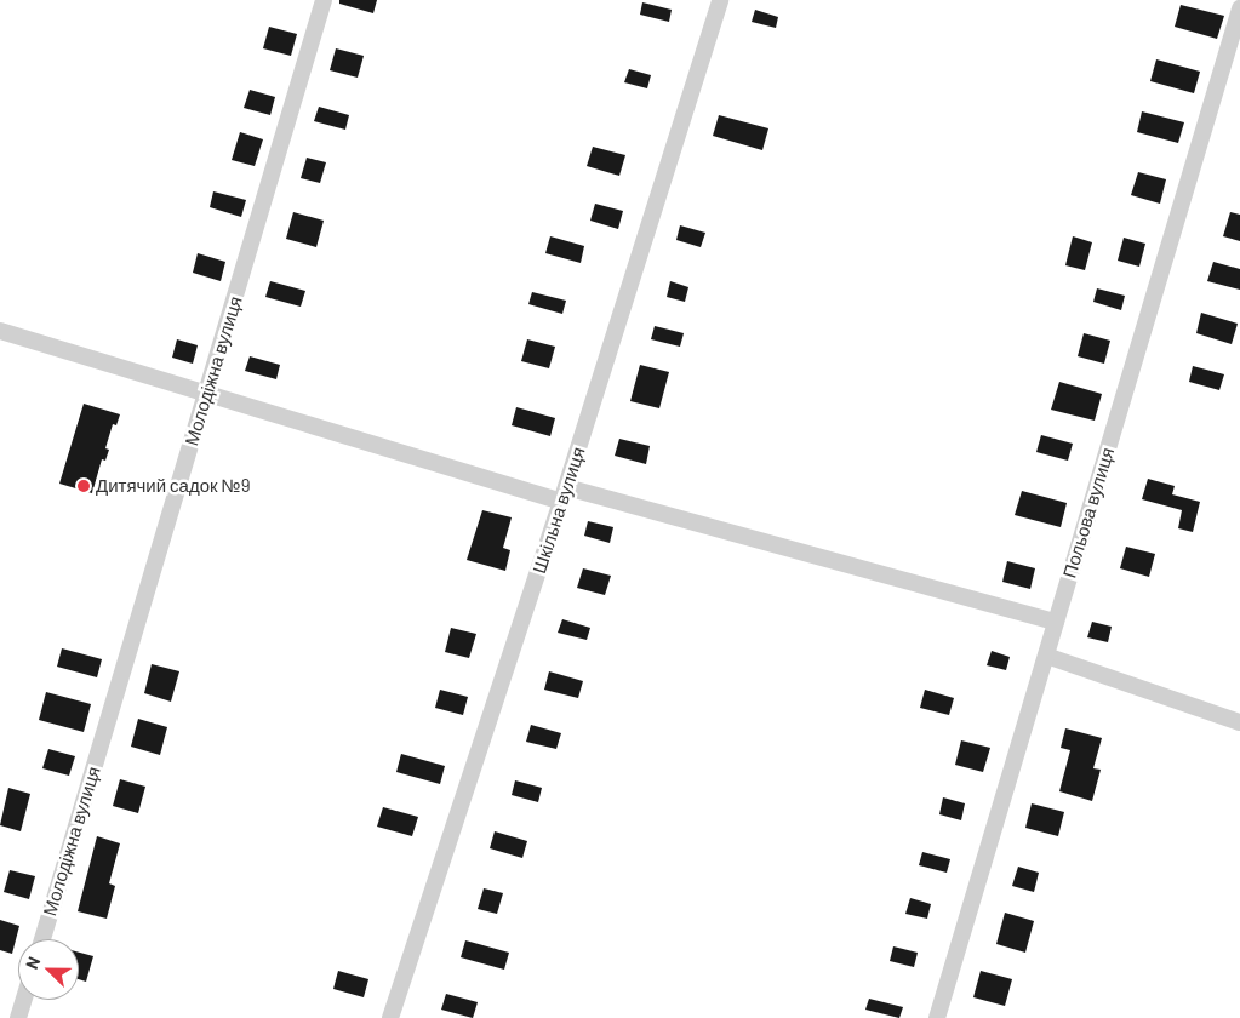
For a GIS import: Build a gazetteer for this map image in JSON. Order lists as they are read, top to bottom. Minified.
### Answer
{"streets":{"street":["Молодіжна вулиця","Шкільна вулиця","Польова вулиця"]},"places":["Дитячий садок №9"],"north":"top left"}
